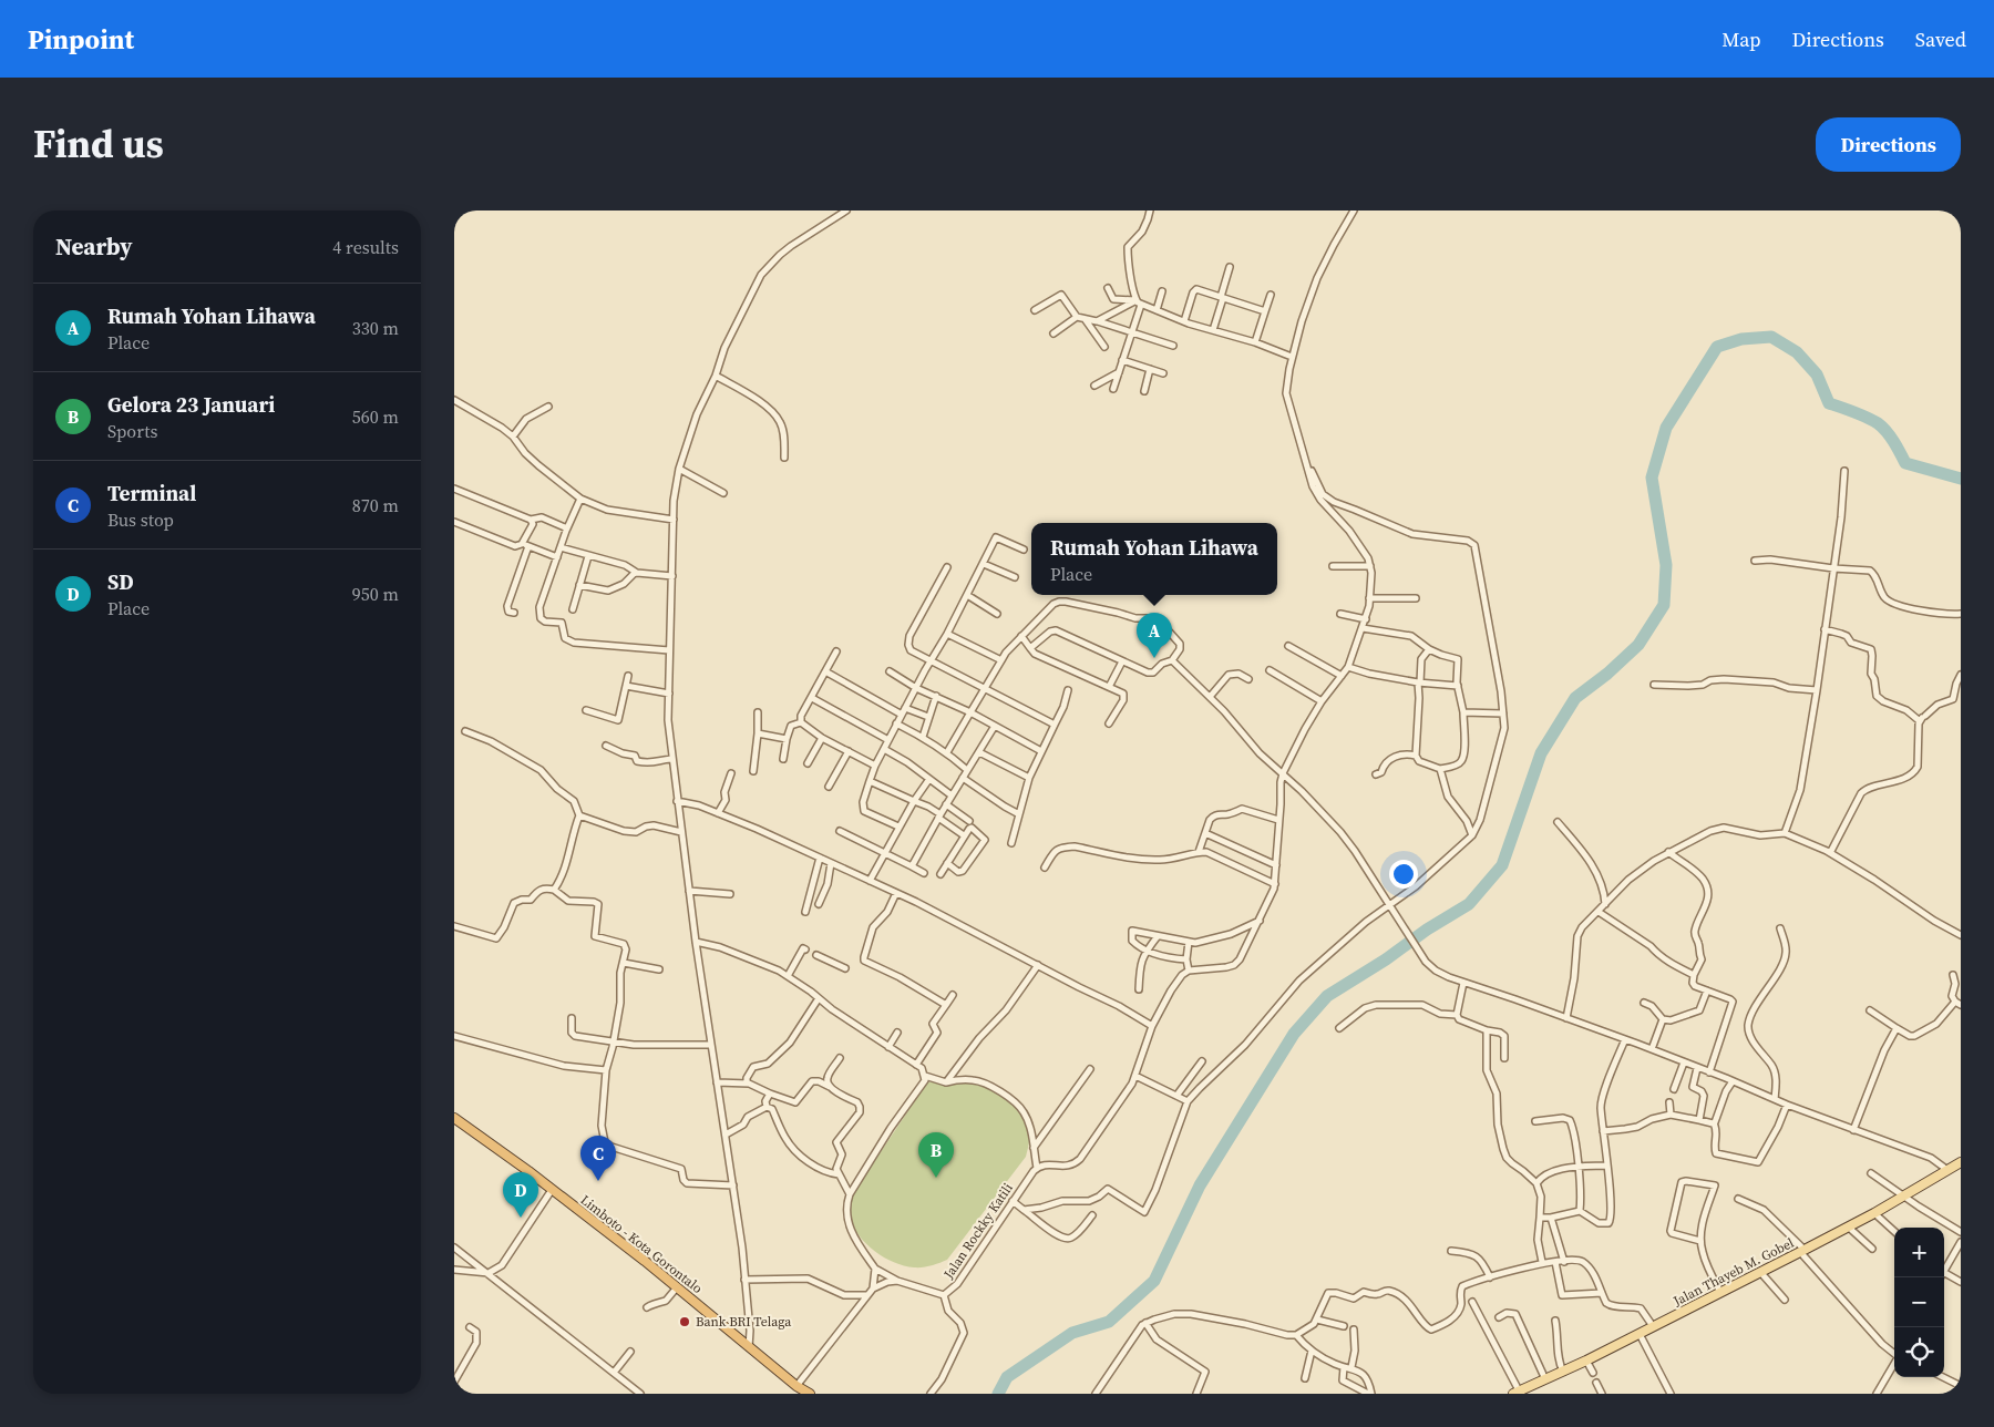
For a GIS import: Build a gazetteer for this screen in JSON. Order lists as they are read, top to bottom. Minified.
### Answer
{"streets":{"highway":["Limboto - Kota Gorontalo"],"main road":["Jalan Thayeb M. Gobel"],"street":["Jalan Rockky Katili"]},"places":["Bank BRI Telaga"],"page":{"header":"Pinpoint","nav":["Map","Directions","Saved"],"title":"Find us","buttons":"Directions","heading":["Nearby","4 results"],"list":[{"mark":"A","name":"Rumah Yohan Lihawa","note":"Place","value":"330 m"},{"mark":"B","name":"Gelora 23 Januari","note":"Sports","value":"560 m"},{"mark":"C","name":"Terminal","note":"Bus stop","value":"870 m"},{"mark":"D","name":"SD","note":"Place","value":"950 m"}],"popup":["Rumah Yohan Lihawa","Place"],"pins":["A","B","C","D"],"map_buttons":["+","−"]}}
